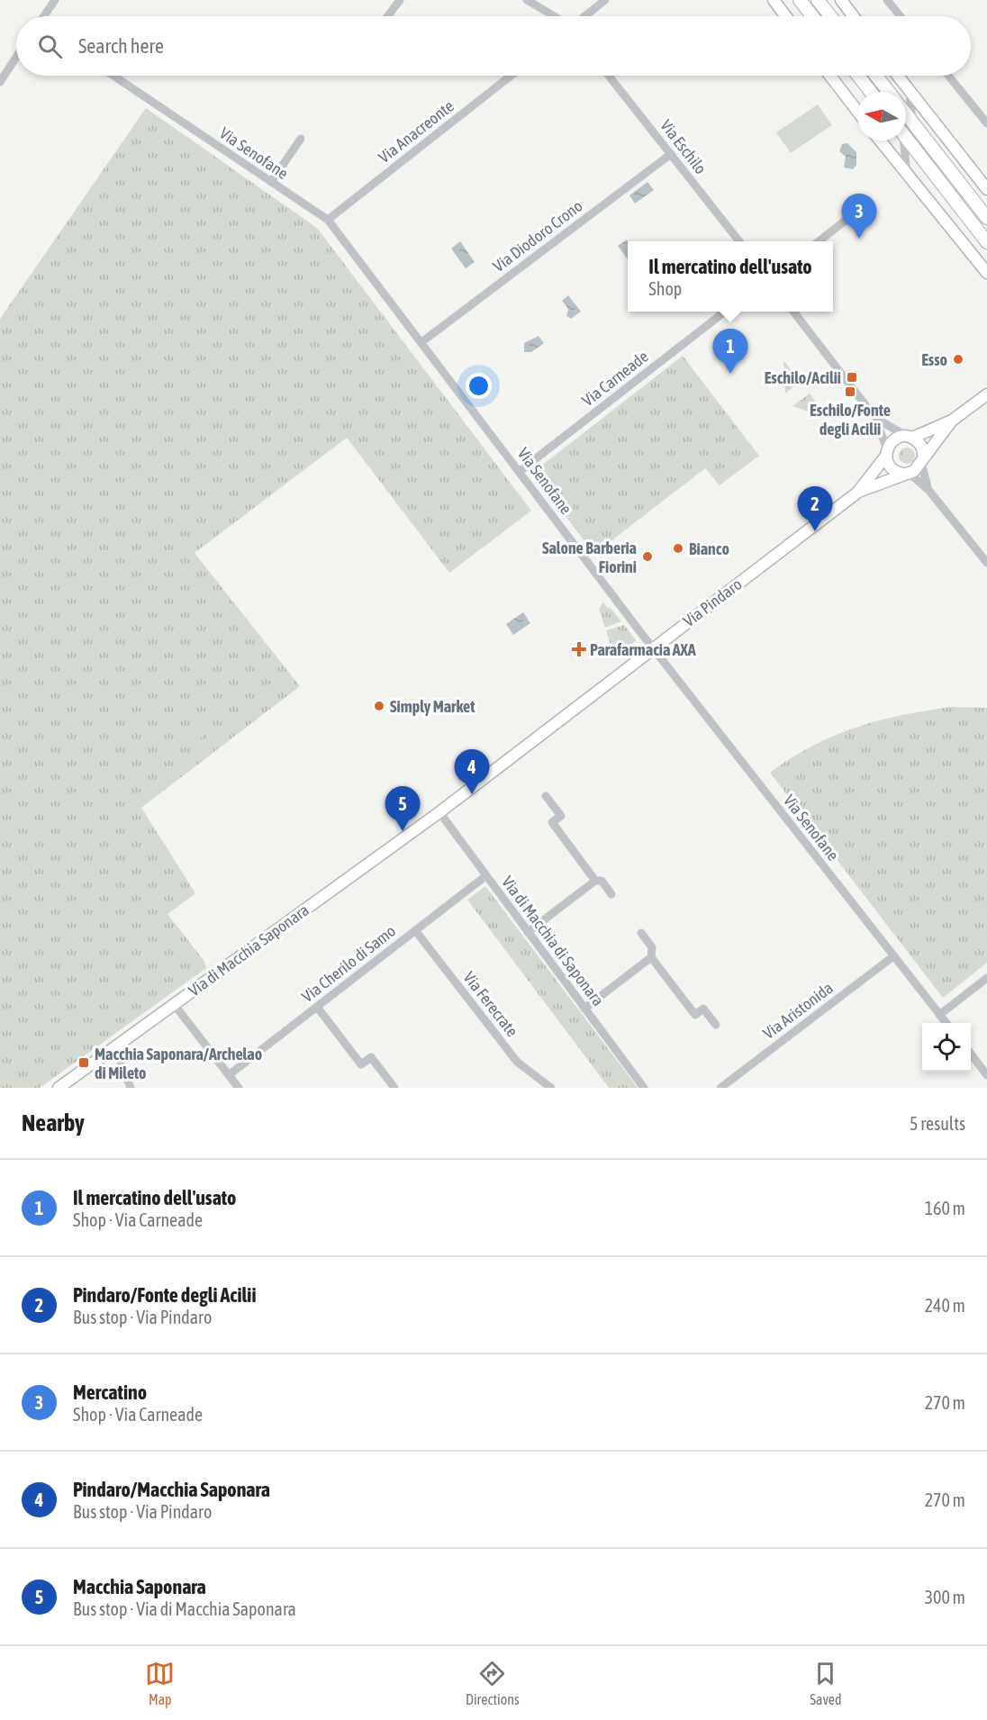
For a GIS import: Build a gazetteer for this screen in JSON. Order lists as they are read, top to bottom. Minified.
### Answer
{"streets":{"street":["Via Anacreonte","Via Eschilo","Via Senofane","Via Diodoro Crono","Via Carneade","Via Pindaro","Via di Macchia di Saponara","Via di Macchia Saponara","Via Cherilo di Samo","Via Ferecrate","Via Aristonida"]},"crossings":[["Via Anacreonte","Via Senofane"],["Via Eschilo","Via Diodoro Crono"],["Via Senofane","Via Diodoro Crono"],["Via Senofane","Via Carneade"],["Via Senofane","Via Pindaro"],["Via Senofane","Via Aristonida"],["Via Pindaro","Via di Macchia di Saponara"],["Via Pindaro","Via di Macchia Saponara"],["Via di Macchia di Saponara","Via di Macchia Saponara"],["Via di Macchia di Saponara","Via Cherilo di Samo"],["Via Cherilo di Samo","Via Ferecrate"]],"places":{"other":["Esso","Bianco","Salone Barberia Fiorini","Simply Market"],"transit":["Eschilo/Acilii","Eschilo/Fonte degli Acilii","Macchia Saponara/Archelao di Mileto"],"health":["Parafarmacia AXA"]},"north":"left","page":{"search":"Search here","pins":["3","1","2","4","5"],"popup":["Il mercatino dell'usato","Shop"],"heading":["Nearby","5 results"],"list":[{"mark":"1","name":"Il mercatino dell'usato","note":"Shop · Via Carneade","value":"160 m"},{"mark":"2","name":"Pindaro/Fonte degli Acilii","note":"Bus stop · Via Pindaro","value":"240 m"},{"mark":"3","name":"Mercatino","note":"Shop · Via Carneade","value":"270 m"},{"mark":"4","name":"Pindaro/Macchia Saponara","note":"Bus stop · Via Pindaro","value":"270 m"},{"mark":"5","name":"Macchia Saponara","note":"Bus stop · Via di Macchia Saponara","value":"300 m"}],"nav":["Map","Directions","Saved"]}}
